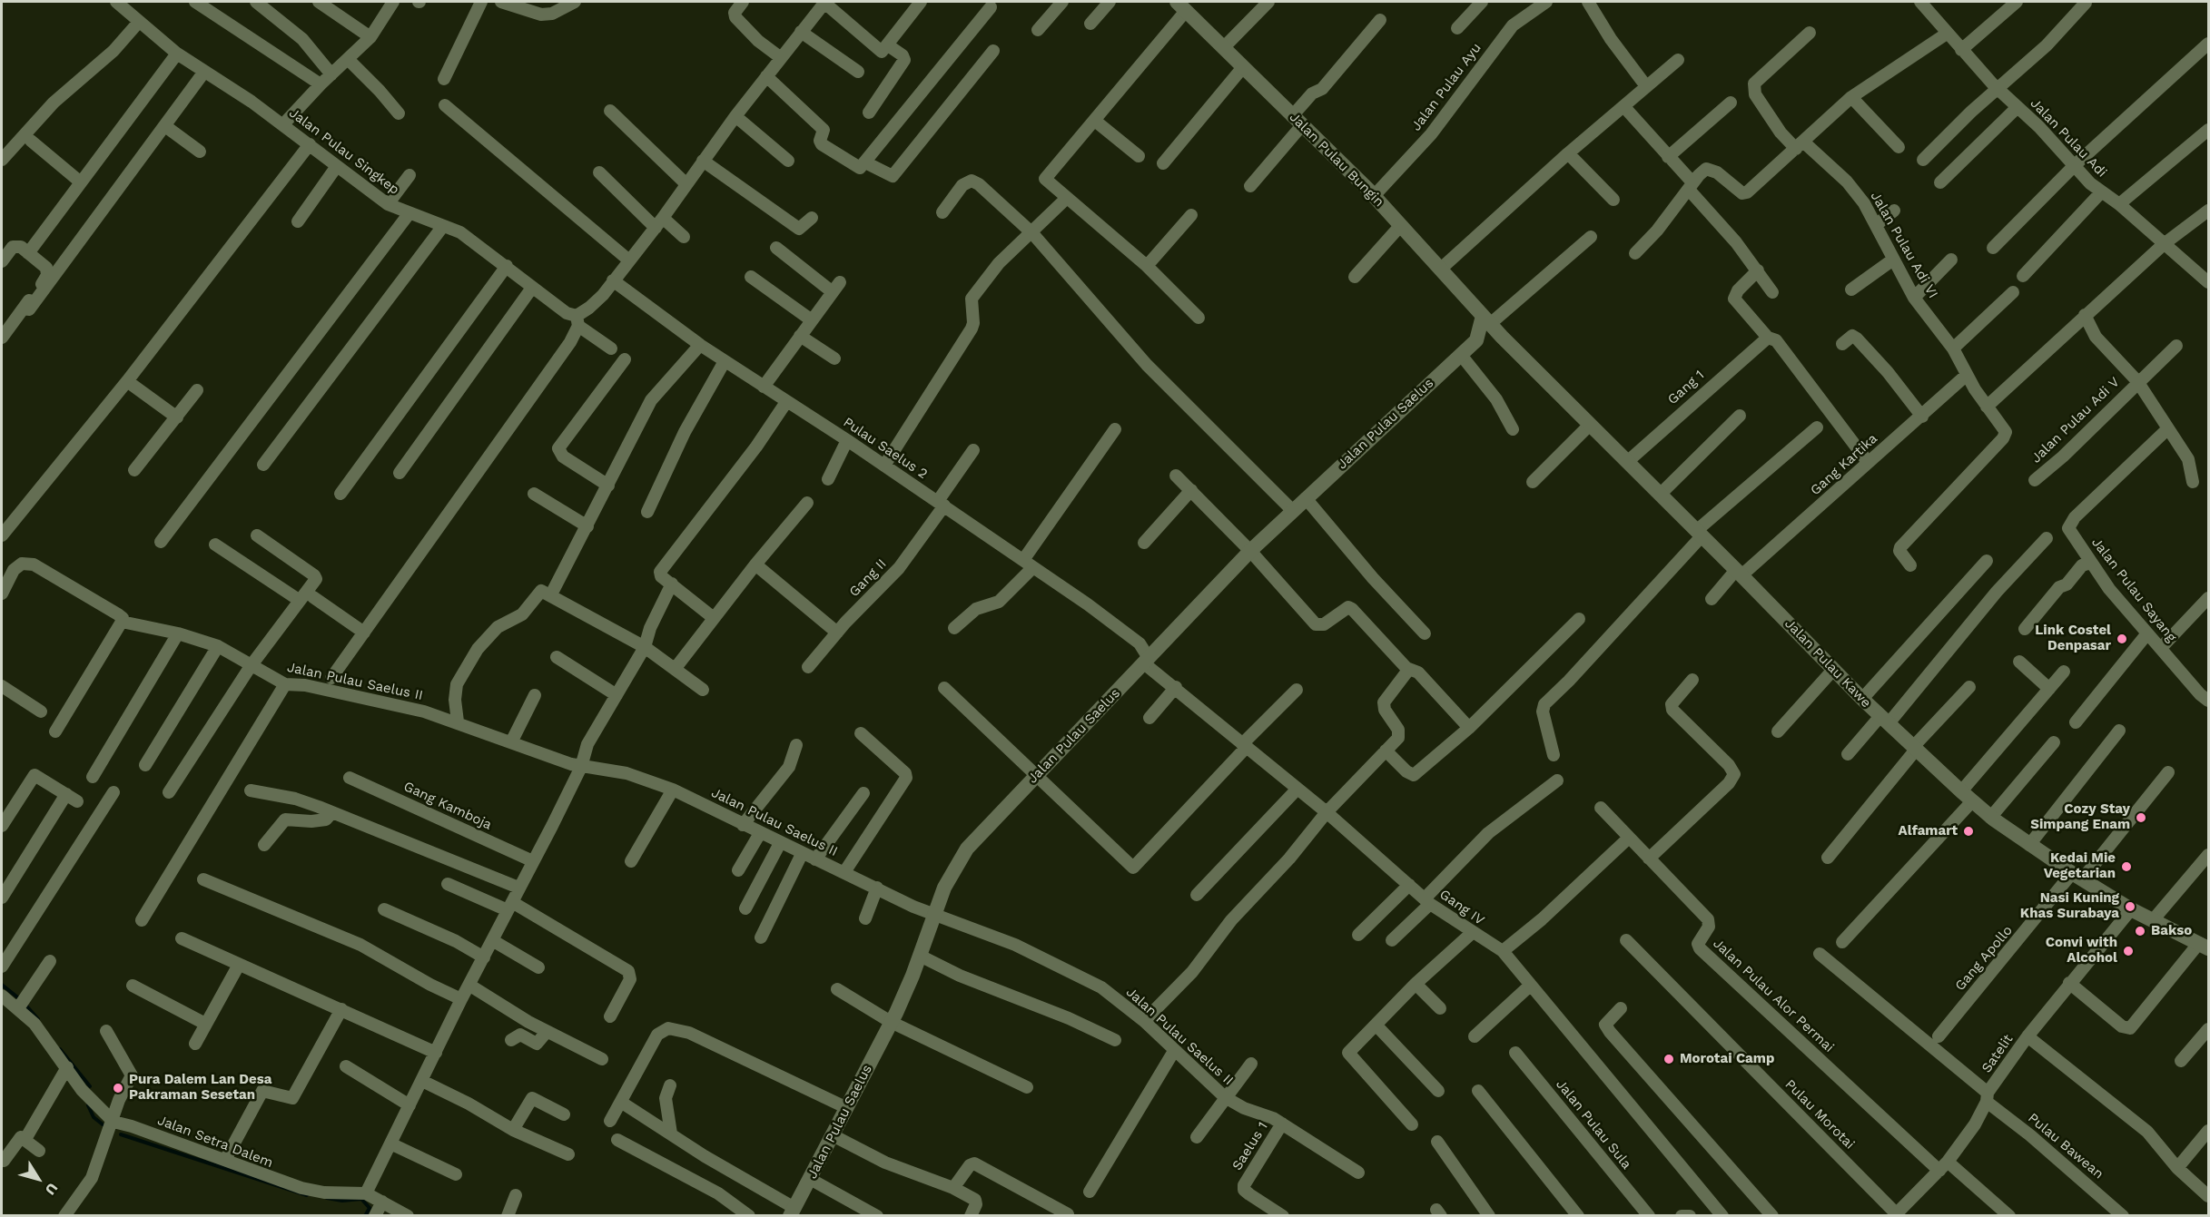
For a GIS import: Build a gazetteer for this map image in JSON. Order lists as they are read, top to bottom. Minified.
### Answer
{"streets":{"street":["Jalan Pulau Ayu","Jalan Pulau Adi","Jalan Pulau Singkep","Jalan Pulau Bungin","Jalan Pulau Adi VI","Gang 1","Jalan Pulau Adi V","Jalan Pulau Saelus","Pulau Saelus 2","Gang Kartika","Gang II","Jalan Pulau Sayang","Jalan Pulau Kawe","Jalan Pulau Saelus II","Gang Kamboja","Gang IV","Gang Apollo","Jalan Pulau Alor Permai","Satelit","Pulau Morotai","Jalan Pulau Sula","Jalan Setra Dalem","Saelus 1","Pulau Bawean"]},"crossings":[["Jalan Pulau Ayu","Jalan Pulau Bungin"],["Jalan Pulau Bungin","Jalan Pulau Kawe"],["Jalan Pulau Adi VI","Gang Kartika"],["Gang 1","Jalan Pulau Kawe"],["Jalan Pulau Adi V","Jalan Pulau Sayang"],["Jalan Pulau Saelus","Pulau Saelus 2"],["Jalan Pulau Saelus","Jalan Pulau Saelus II"],["Jalan Pulau Saelus","Gang IV"],["Pulau Saelus 2","Gang II"],["Pulau Saelus 2","Gang IV"],["Gang Kartika","Jalan Pulau Kawe"],["Jalan Pulau Kawe","Gang Apollo"],["Jalan Pulau Kawe","Satelit"],["Jalan Pulau Saelus II","Saelus 1"],["Jalan Pulau Alor Permai","Satelit"],["Satelit","Pulau Morotai"],["Satelit","Pulau Bawean"]],"places":["Link Costel Denpasar","Cozy Stay Simpang Enam","Alfamart","Kedai Mie Vegetarian","Nasi Kuning Khas Surabaya","Bakso","Convi with Alcohol","Morotai Camp","Pura Dalem Lan Desa Pakraman Sesetan"],"north":"bottom right"}
